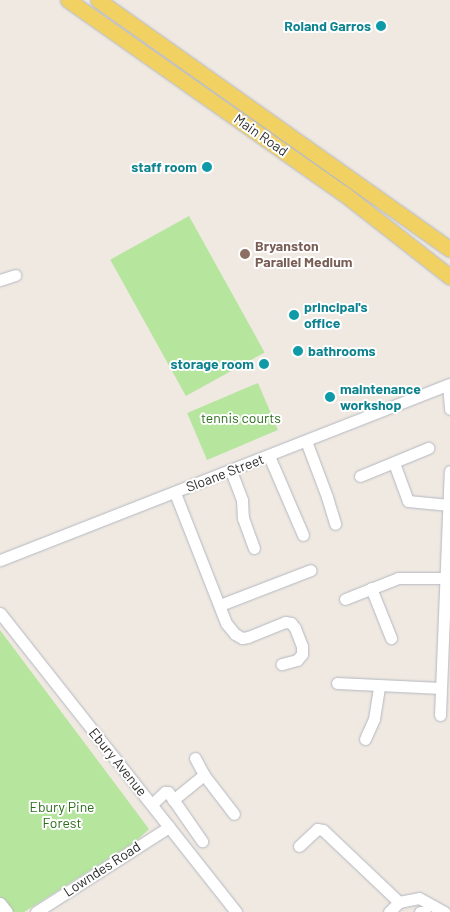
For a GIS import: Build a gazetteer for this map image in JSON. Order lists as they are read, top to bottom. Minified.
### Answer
{"streets":{"main road":["Main Road"],"street":["Sloane Street","Ebury Avenue","Lowndes Road"]},"crossings":[["Ebury Avenue","Lowndes Road"]],"parks":["tennis courts","Ebury Pine Forest"],"places":["Roland Garros","staff room","Bryanston Parallel Medium","principal's office","bathrooms","storage room","maintenance workshop"]}
